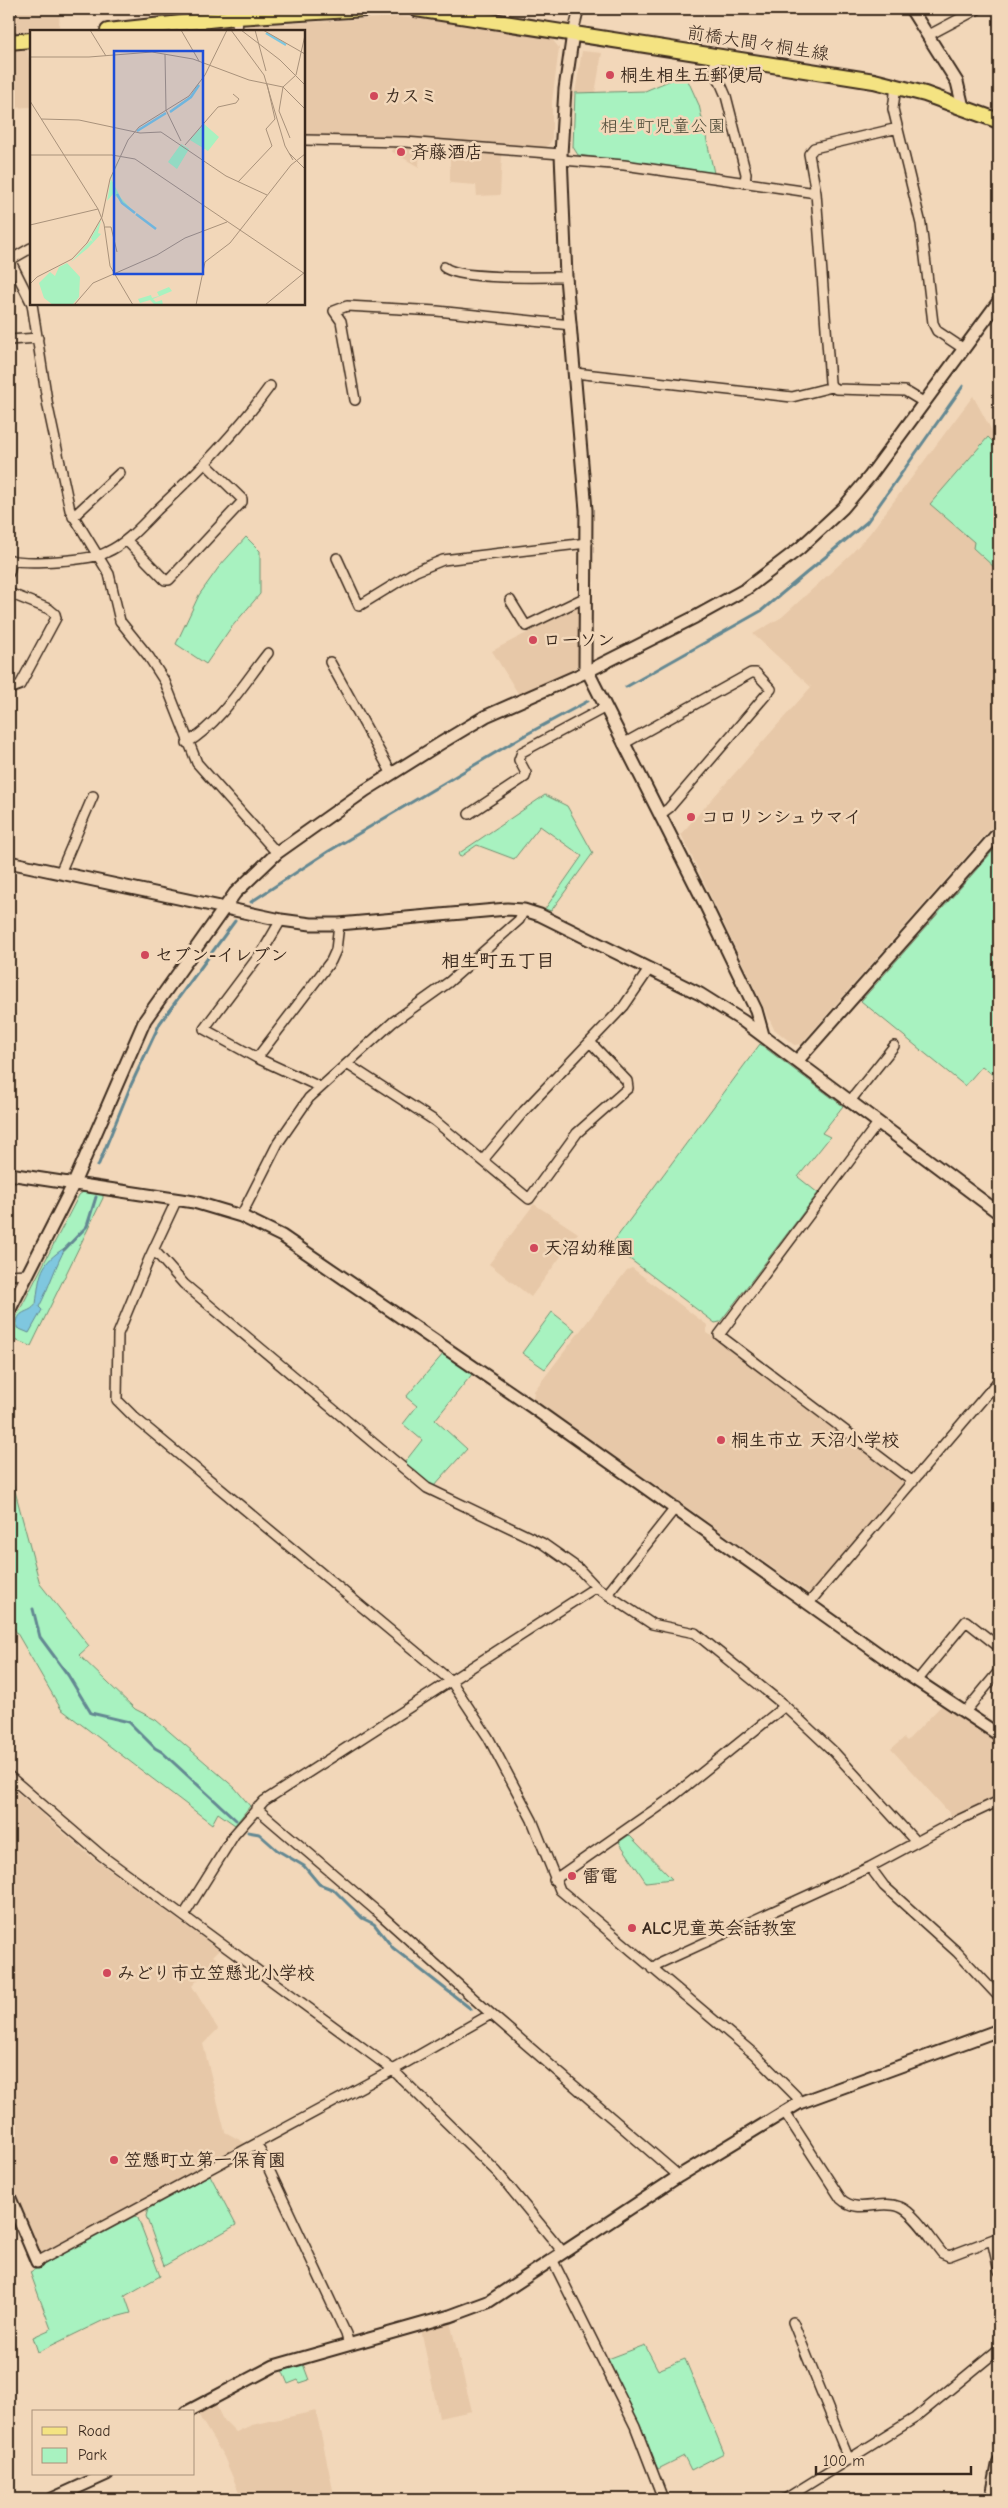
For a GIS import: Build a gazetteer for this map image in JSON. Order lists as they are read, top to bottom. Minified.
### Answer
{"streets":{"main road":["前橋大間々桐生線"]},"districts":["相生町五丁目"],"parks":["相生町児童公園"],"places":["桐生相生五郵便局","カスミ","斉藤酒店","ローソン","コロリンシュウマイ","セブン-イレブン","天沼幼稚園","桐生市立 天沼小学校","雷電","ALC児童英会話教室","みどり市立笠懸北小学校","笠懸町立第一保育園"],"legend":["Road","Park"],"scale_bar":"100 m"}
